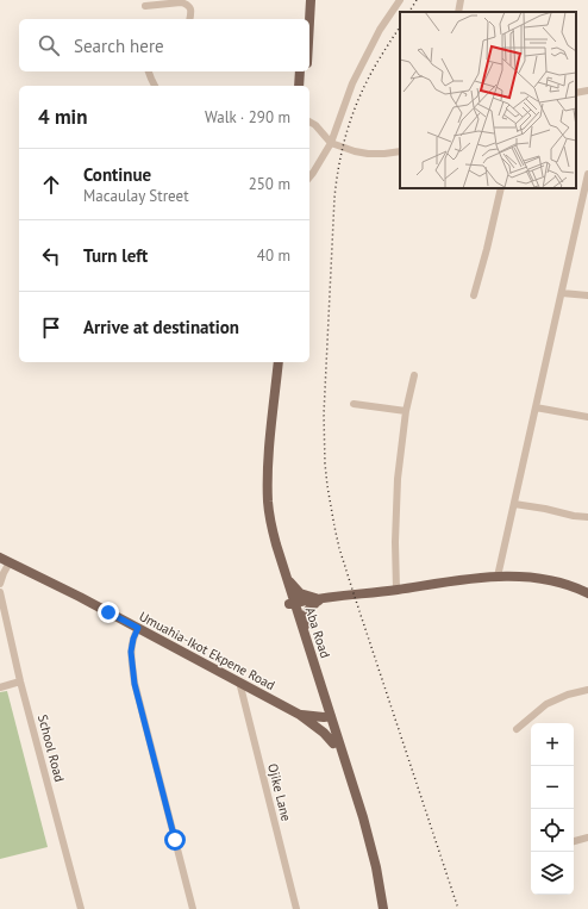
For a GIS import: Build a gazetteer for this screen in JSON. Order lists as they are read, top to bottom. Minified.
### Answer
{"streets":{"main road":["Aba Road","Umuahia-Ikot Ekpene Road"],"street":["School Road","Ojike Lane"]},"crossings":[["Umuahia-Ikot Ekpene Road","Ojike Lane"]],"page":{"search":"Search here","heading":["4 min","Walk · 290 m"],"list":[["Continue","Macaulay Street","250 m"],["Turn left","40 m"],"Arrive at destination"],"map_buttons":["+","−"]}}
